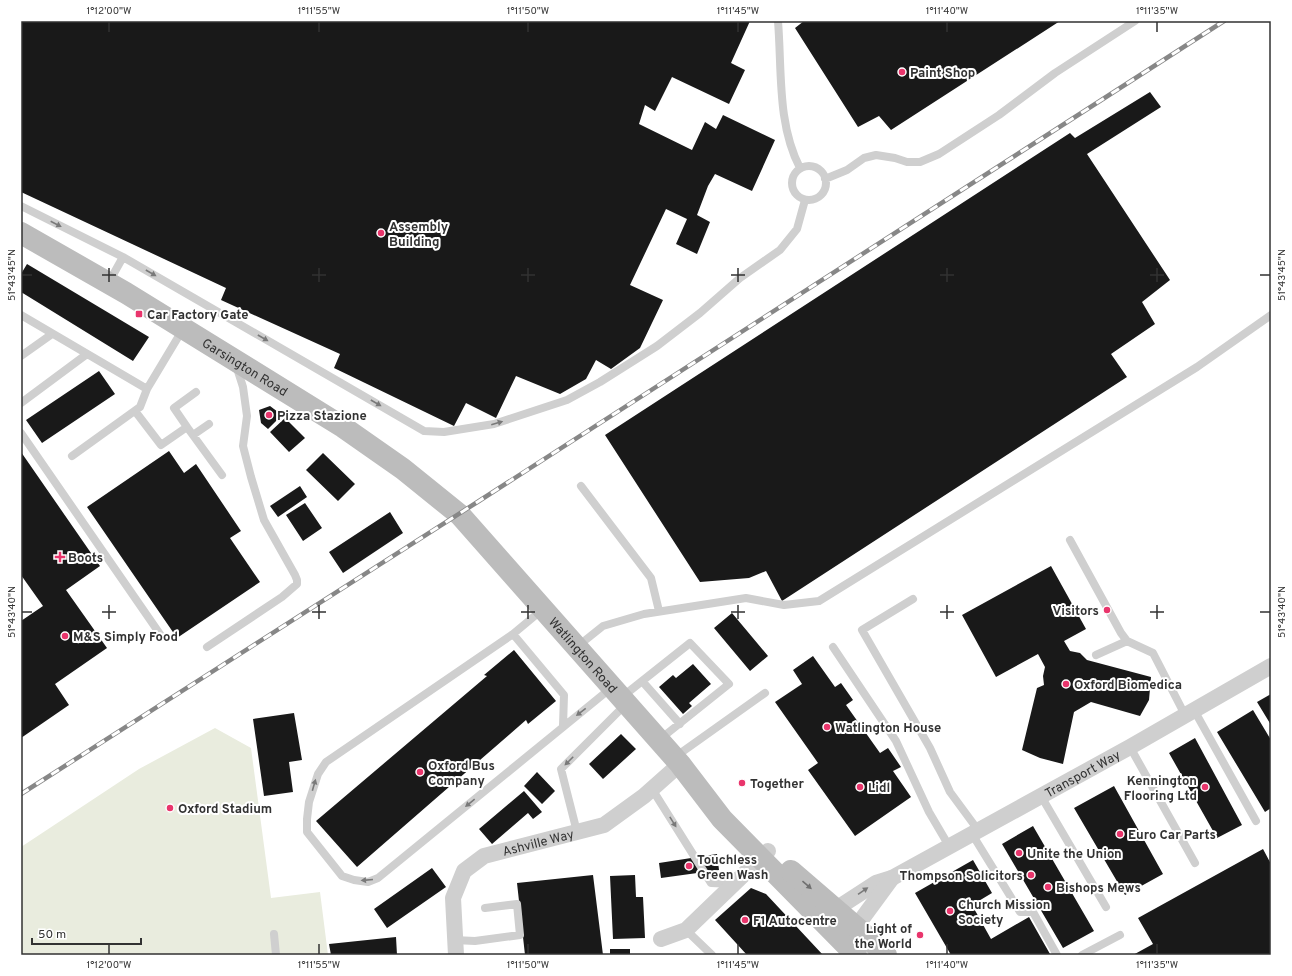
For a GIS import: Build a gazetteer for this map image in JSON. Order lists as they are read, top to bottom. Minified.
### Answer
{"streets":{"main road":["Garsington Road","Watlington Road"],"street":["Transport Way","Ashville Way"]},"crossings":[["Garsington Road","Watlington Road"],["Watlington Road","Transport Way"],["Watlington Road","Ashville Way"]],"places":{"other":["Paint Shop","Assembly Building","Pizza Stazione","Visitors","M&S Simply Food","Oxford Biomedica","Watlington House","Oxford Bus Company","Together","Lidl","Kennington Flooring Ltd","Oxford Stadium","Euro Car Parts","Unite the Union","Touchless Green Wash","Thompson Solicitors","Bishops Mews","Church Mission Society","F1 Autocentre","Light of the World"],"transit":["Car Factory Gate"],"health":["Boots"]},"scale_bar":"50 m","coordinates":["1°12'00\"W","1°11'55\"W","1°11'50\"W","1°11'45\"W","1°11'40\"W","1°11'35\"W","51°43'45\"N","51°43'40\"N"]}
